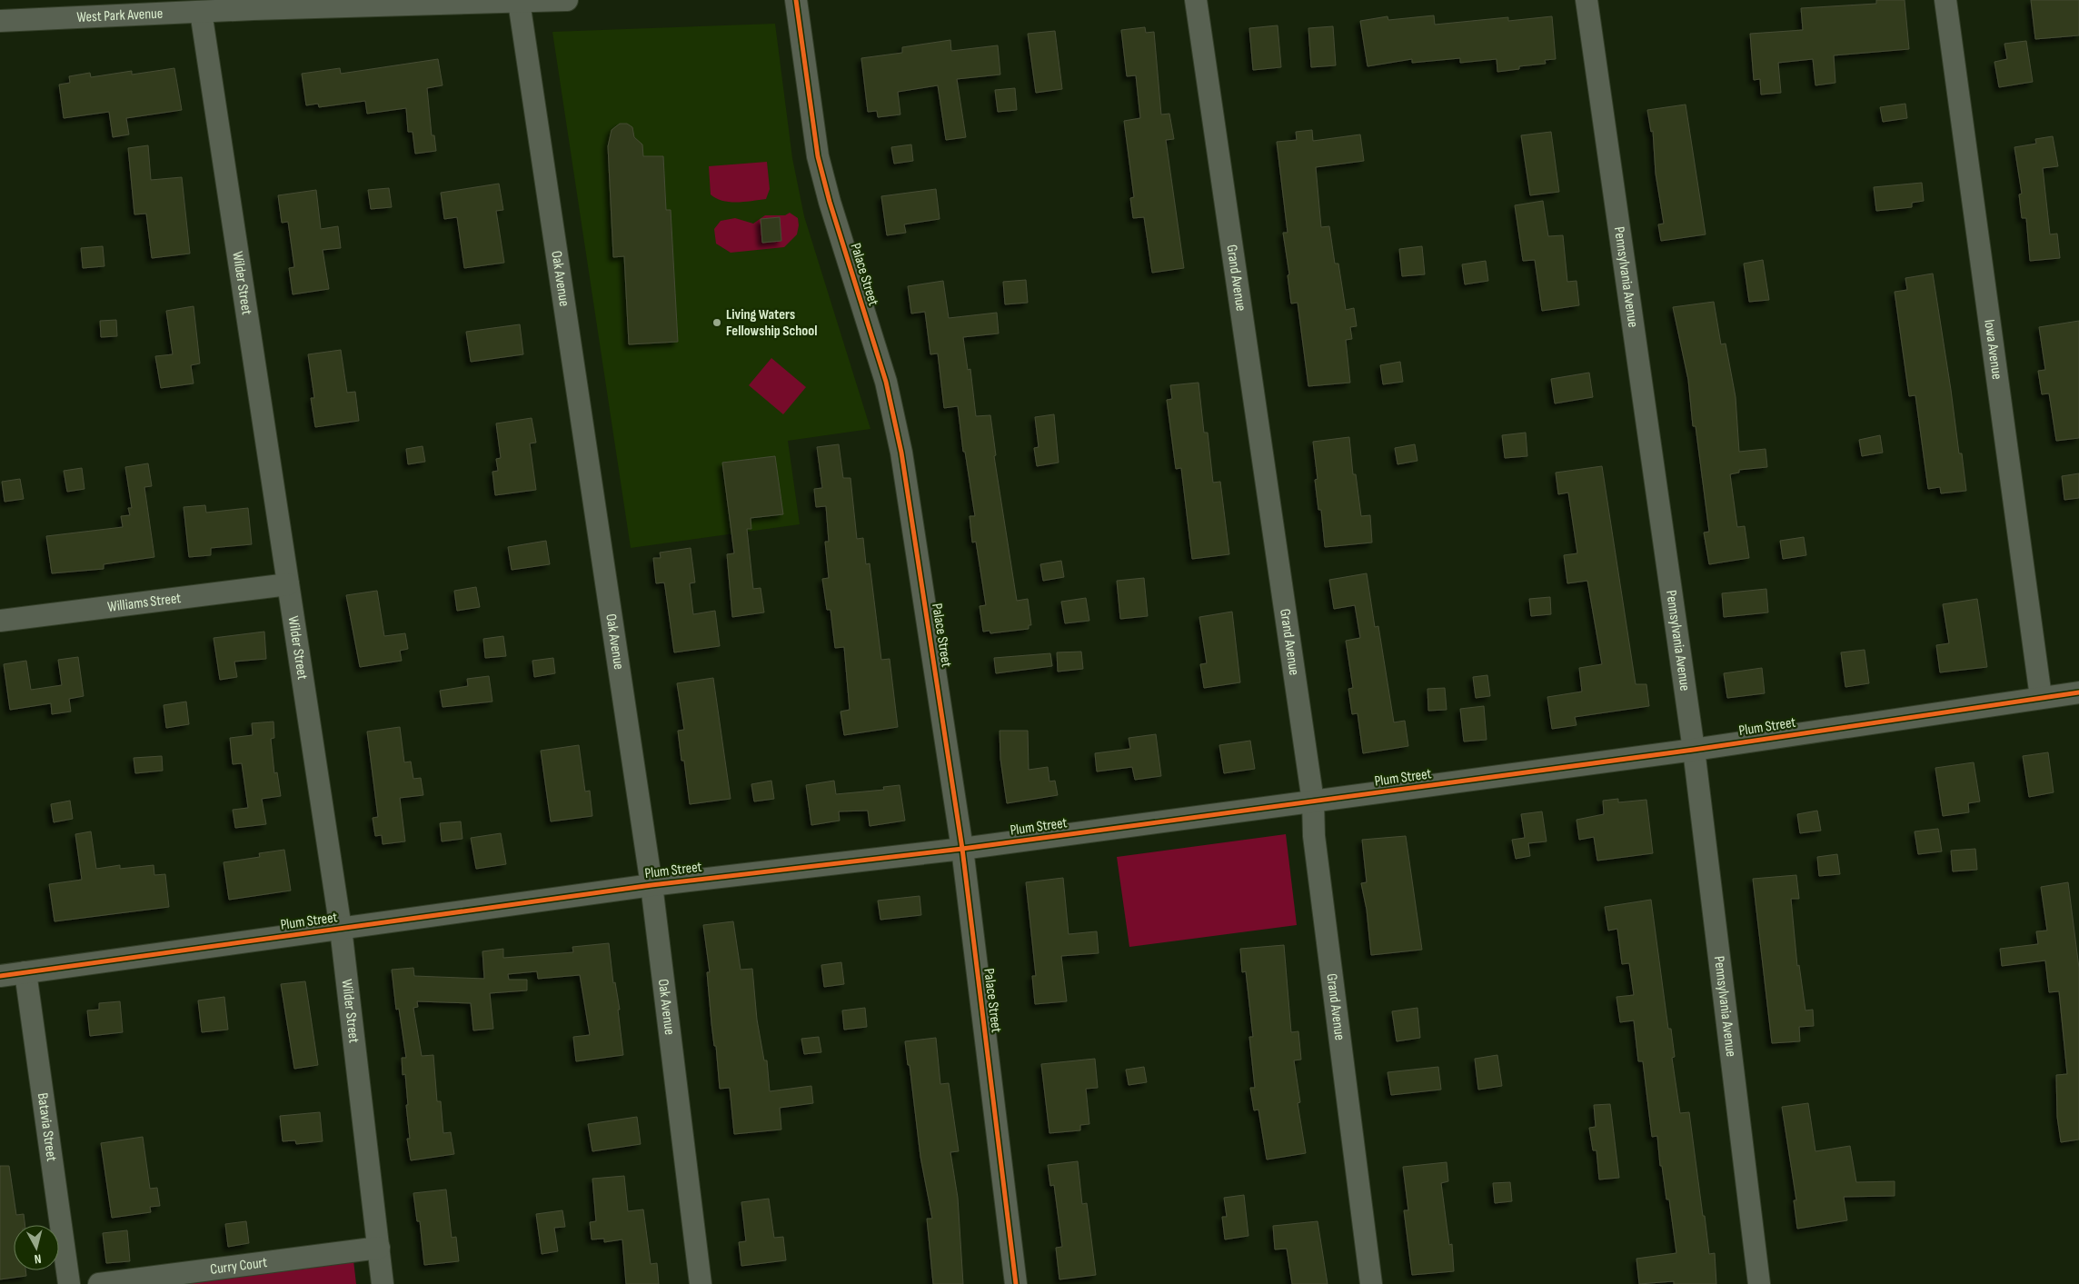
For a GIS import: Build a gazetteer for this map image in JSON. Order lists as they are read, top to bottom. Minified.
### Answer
{"streets":{"street":["West Park Avenue","Palace Street","Grand Avenue","Pennsylvania Avenue","Oak Avenue","Wilder Street","Iowa Avenue","Williams Street","Plum Street","Batavia Street","Curry Court"]},"crossings":[["West Park Avenue","Oak Avenue"],["West Park Avenue","Wilder Street"],["Palace Street","Plum Street"],["Grand Avenue","Plum Street"],["Pennsylvania Avenue","Plum Street"],["Oak Avenue","Plum Street"],["Wilder Street","Williams Street"],["Wilder Street","Plum Street"],["Wilder Street","Curry Court"],["Iowa Avenue","Plum Street"],["Plum Street","Batavia Street"]],"places":["Living Waters Fellowship School"],"north":"bottom"}
